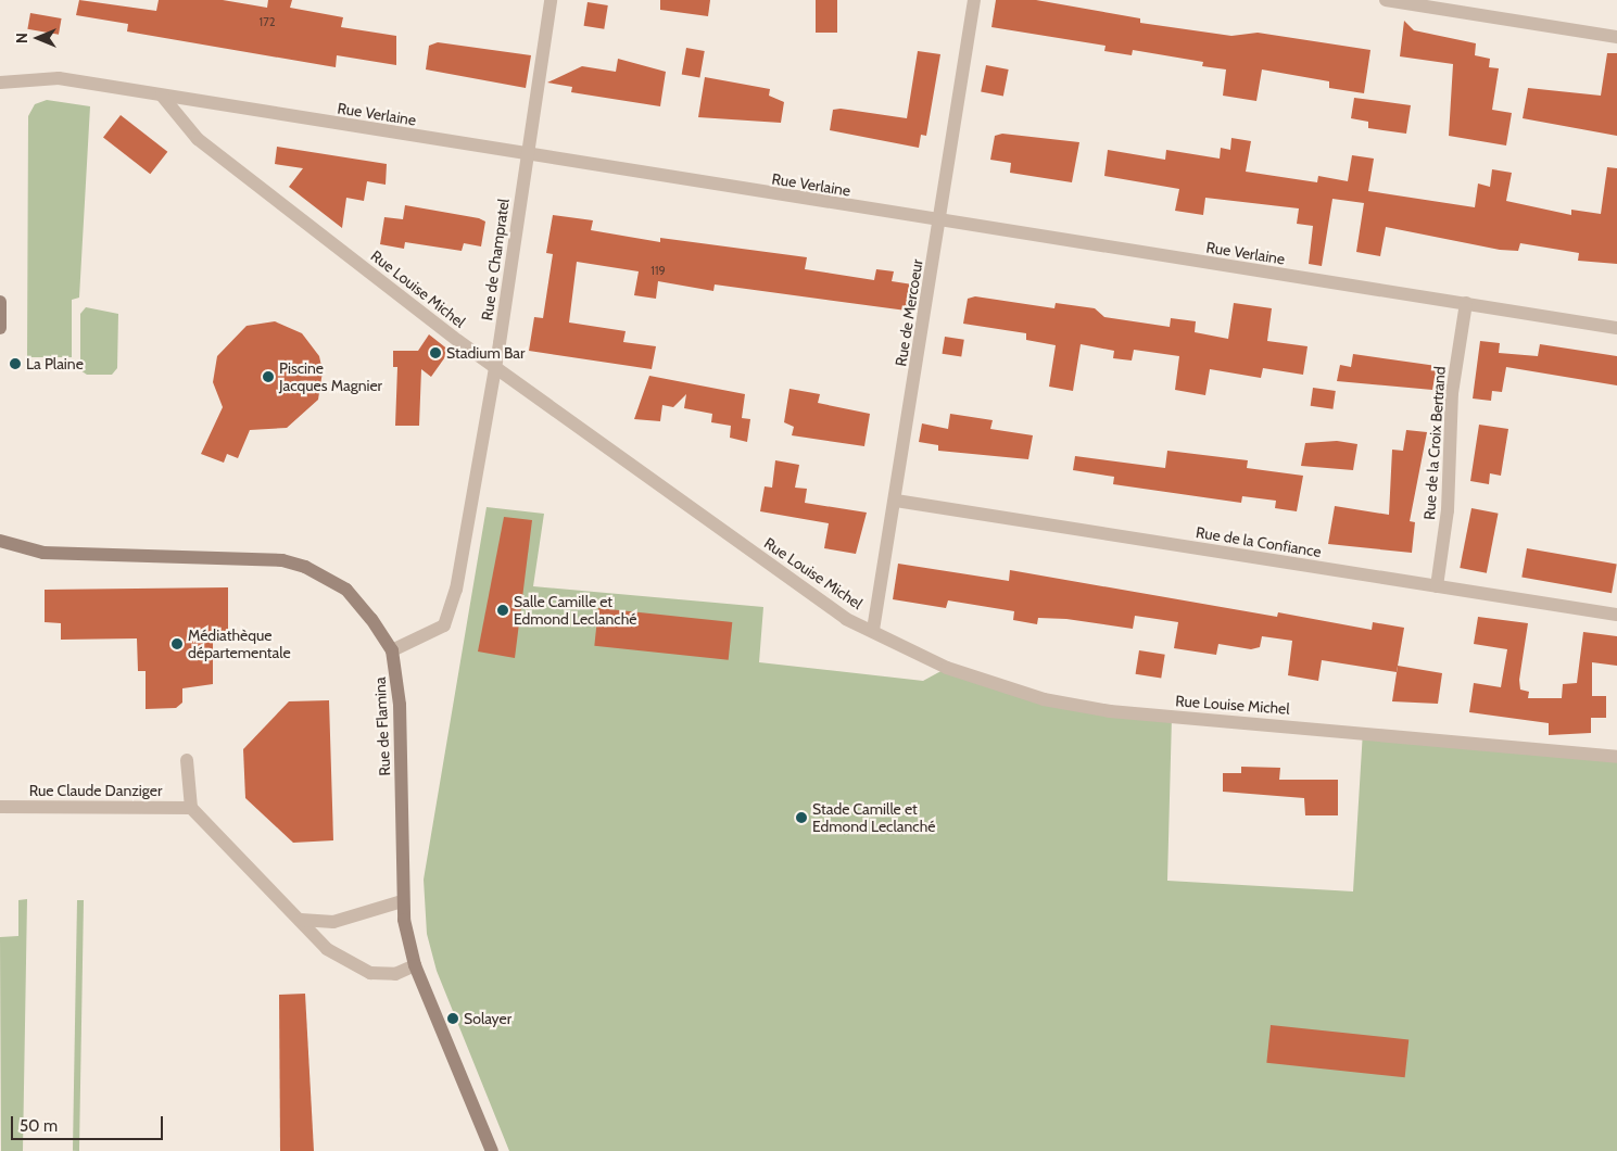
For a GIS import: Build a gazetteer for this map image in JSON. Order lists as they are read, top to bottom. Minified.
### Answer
{"streets":{"street":["Rue Verlaine","Rue de Champratel","Rue Louise Michel","Rue de Mercoeur","Rue de la Croix Bertrand","Rue de la Confiance","Rue de Flamina","Rue Claude Danziger"]},"crossings":[["Rue Verlaine","Rue de Champratel"],["Rue Verlaine","Rue Louise Michel"],["Rue Verlaine","Rue de Mercoeur"],["Rue Verlaine","Rue de la Croix Bertrand"],["Rue de Champratel","Rue Louise Michel"],["Rue de Champratel","Rue de Flamina"],["Rue Louise Michel","Rue de Mercoeur"],["Rue de Mercoeur","Rue de la Confiance"],["Rue de la Croix Bertrand","Rue de la Confiance"]],"places":["Stadium Bar","La Plaine","Piscine Jacques Magnier","Salle Camille et Edmond Leclanché","Médiathèque départementale","Stade Camille et Edmond Leclanché","Solayer"],"house_numbers":["172","119"],"scale_bar":"50 m","north":"left"}
